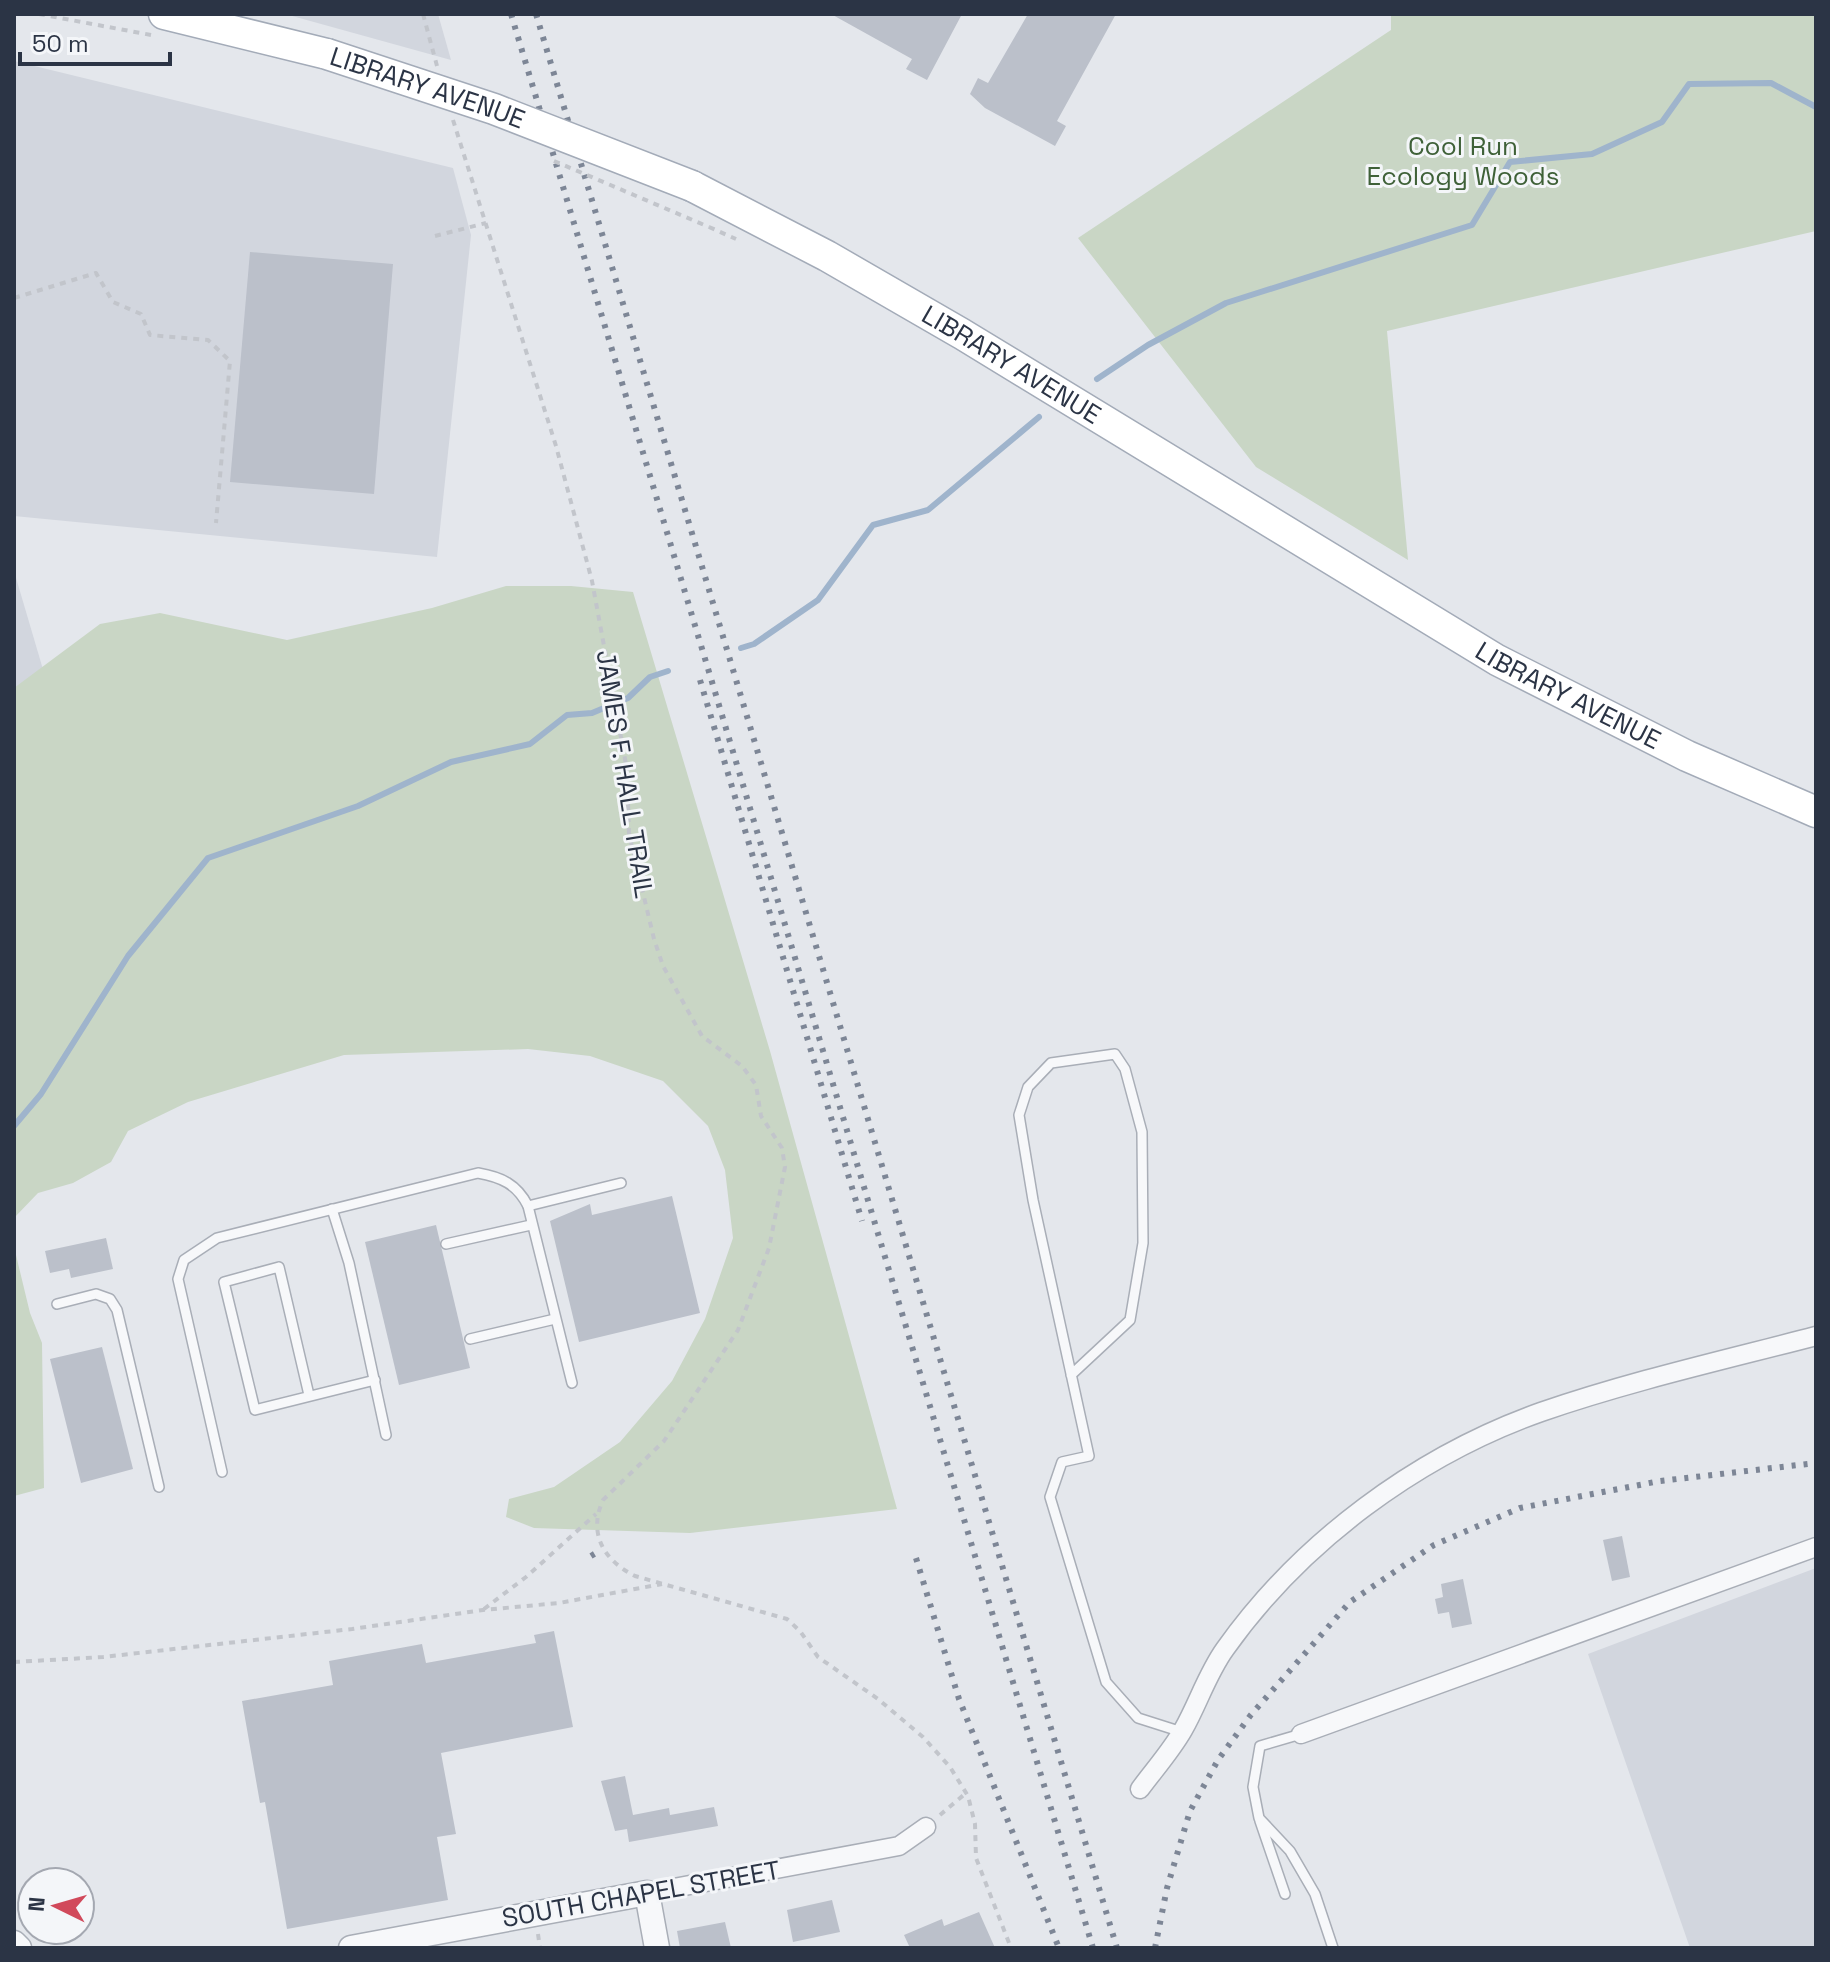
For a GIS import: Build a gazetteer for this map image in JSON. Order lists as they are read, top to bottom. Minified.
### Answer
{"streets":{"main road":["LIBRARY AVENUE"],"street":["SOUTH CHAPEL STREET"],"path":["JAMES F. HALL TRAIL"]},"parks":["Cool Run Ecology Woods"],"scale_bar":"50 m","north":"left"}
